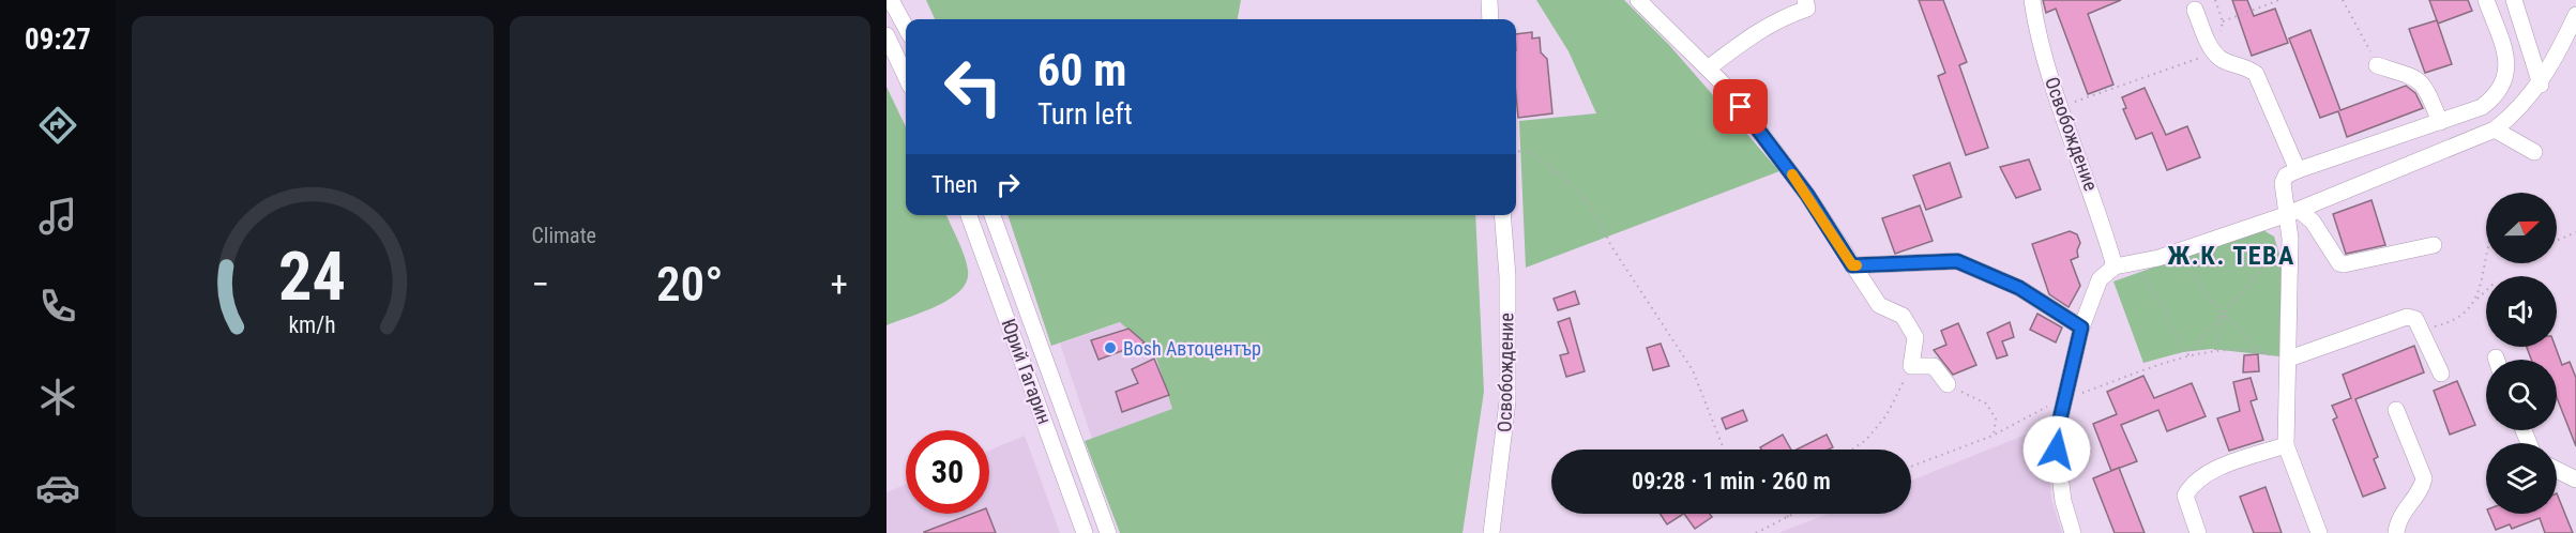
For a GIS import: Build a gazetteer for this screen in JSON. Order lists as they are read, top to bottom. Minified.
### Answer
{"streets":{"street":["Освобождение","Юрий Гагарин"]},"districts":["Ж.К. ТЕВА"],"places":["Bosh Автоцентър"],"north":"right","page":{"tabs":"09:27","tile":"Climate","turn":["60 m","Turn left"],"then":"Then","heat":["−","20°","+"],"limit":"30","trip":"09:28 · 1 min · 260 m","gauge":["24","km/h"]}}
